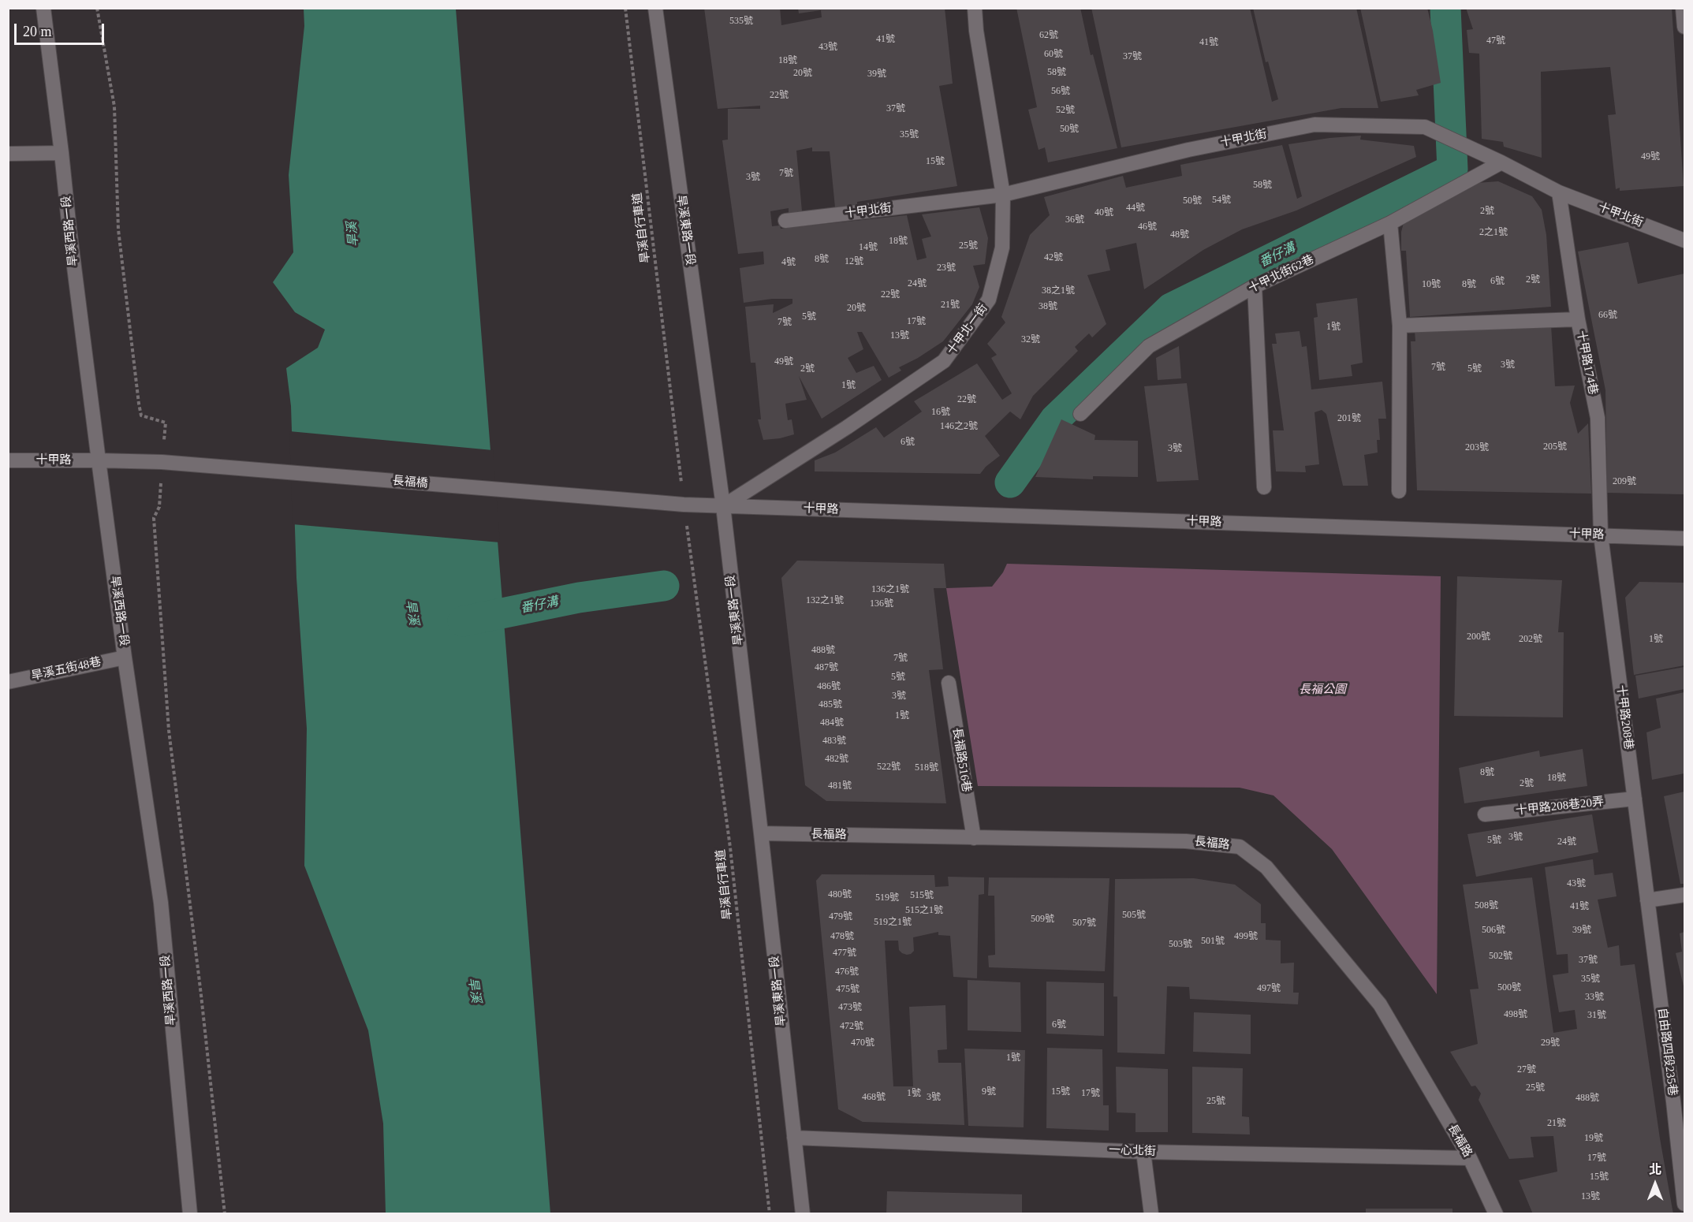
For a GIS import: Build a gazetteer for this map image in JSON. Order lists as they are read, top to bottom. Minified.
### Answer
{"streets":{"street":["十甲北街","旱溪東路一段","旱溪西路一段","十甲北街62巷","十甲北一街","十甲路174巷","十甲路","長福橋","旱溪五街48巷","十甲路208巷","長福路516巷","十甲路208巷20弄","長福路","自由路四段235巷","一心北街"],"path":["旱溪自行車道"]},"crossings":[["十甲北街","十甲北街62巷"],["十甲北街","十甲北一街"],["十甲北街","十甲路174巷"],["旱溪東路一段","十甲北一街"],["旱溪東路一段","十甲路"],["旱溪東路一段","長福橋"],["旱溪東路一段","長福路"],["旱溪東路一段","一心北街"],["旱溪西路一段","十甲路"],["旱溪西路一段","長福橋"],["旱溪西路一段","旱溪五街48巷"],["十甲北一街","十甲路"],["十甲北一街","長福橋"],["十甲路174巷","十甲路"],["十甲路174巷","十甲路208巷"],["十甲路","長福橋"],["十甲路","十甲路208巷"],["十甲路208巷","十甲路208巷20弄"],["十甲路208巷","自由路四段235巷"],["長福路516巷","長福路"],["長福路","一心北街"]],"water":["旱溪","番仔溝"],"parks":["長福公園"],"house_numbers":["535號","62號","41號","47號","41號","43號","60號","37號","18號","58號","20號","39號","56號","22號","37號","52號","50號","35號","49號","15號","7號","3號","58號","54號","50號","44號","2號","40號","36號","46號","2之1號","48號","18號","25號","14號","42號","8號","12號","4號","23號","2號","6號","24號","10號","8號","38之1號","22號","21號","38號","20號","66號","5號","17號","7號","1號","13號","32號","49號","3號","7號","2號","5號","1號","22號","16號","201號","146之2號","6號","205號","203號","3號","209號","136之1號","132之1號","136號","200號","202號","1號","488號","7號","487號","5號","486號","3號","485號","1號","484號","483號","482號","522號","518號","8號","18號","2號","481號","3號","5號","24號","43號","480號","515號","519號","508號","41號","515之1號","505號","479號","509號","519之1號","507號","506號","39號","478號","499號","501號","503號","477號","502號","37號","476號","35號","500號","497號","475號","33號","473號","498號","31號","6號","472號","470號","29號","1號","27號","25號","9號","15號","1號","17號","468號","3號","488號","25號","21號","19號","17號","15號","13號"],"scale_bar":"20 m","north":"top"}
